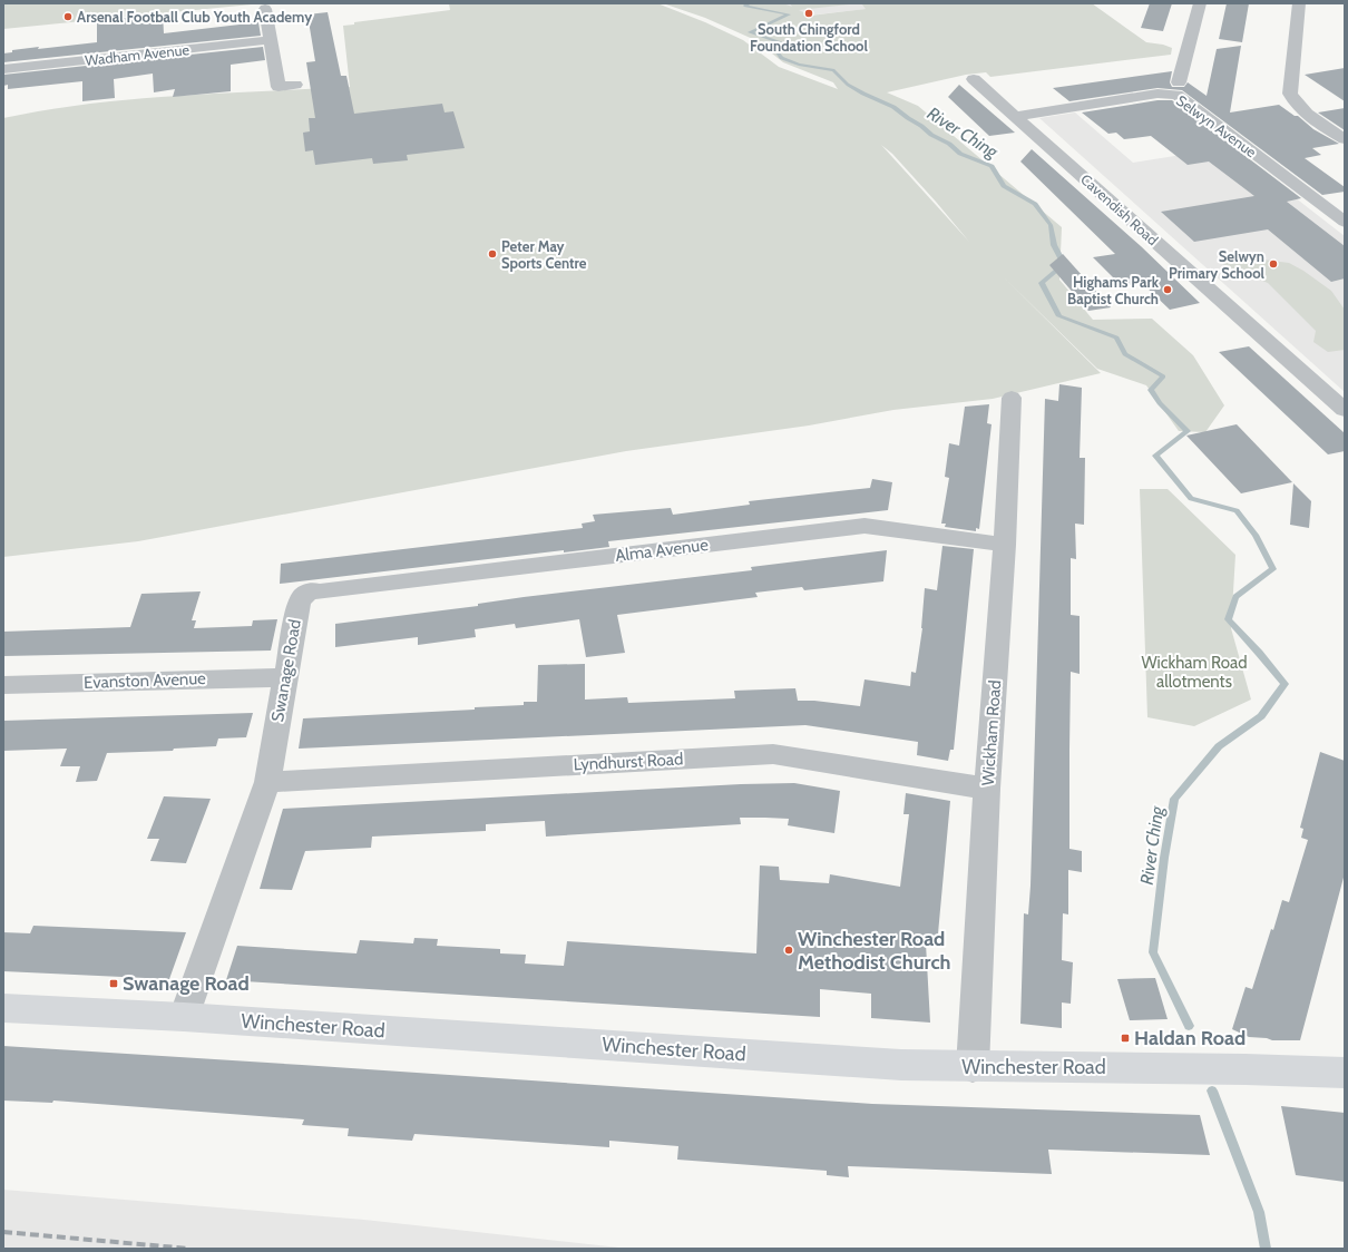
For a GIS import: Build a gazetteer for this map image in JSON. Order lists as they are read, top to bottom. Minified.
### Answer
{"streets":{"main road":["Winchester Road"],"street":["Wadham Avenue","Selwyn Avenue","Cavendish Road","Alma Avenue","Swanage Road","Evanston Avenue","Wickham Road","Lyndhurst Road"]},"crossings":[["Selwyn Avenue","Cavendish Road"],["Alma Avenue","Swanage Road"],["Alma Avenue","Wickham Road"],["Swanage Road","Evanston Avenue"],["Swanage Road","Lyndhurst Road"],["Swanage Road","Winchester Road"],["Wickham Road","Lyndhurst Road"],["Wickham Road","Winchester Road"]],"water":["River Ching"],"parks":["Wickham Road allotments"],"places":{"other":["South Chingford Foundation School","Arsenal Football Club Youth Academy","Peter May Sports Centre","Selwyn Primary School","Highams Park Baptist Church","Winchester Road Methodist Church"],"transit":["Swanage Road","Haldan Road"]}}
